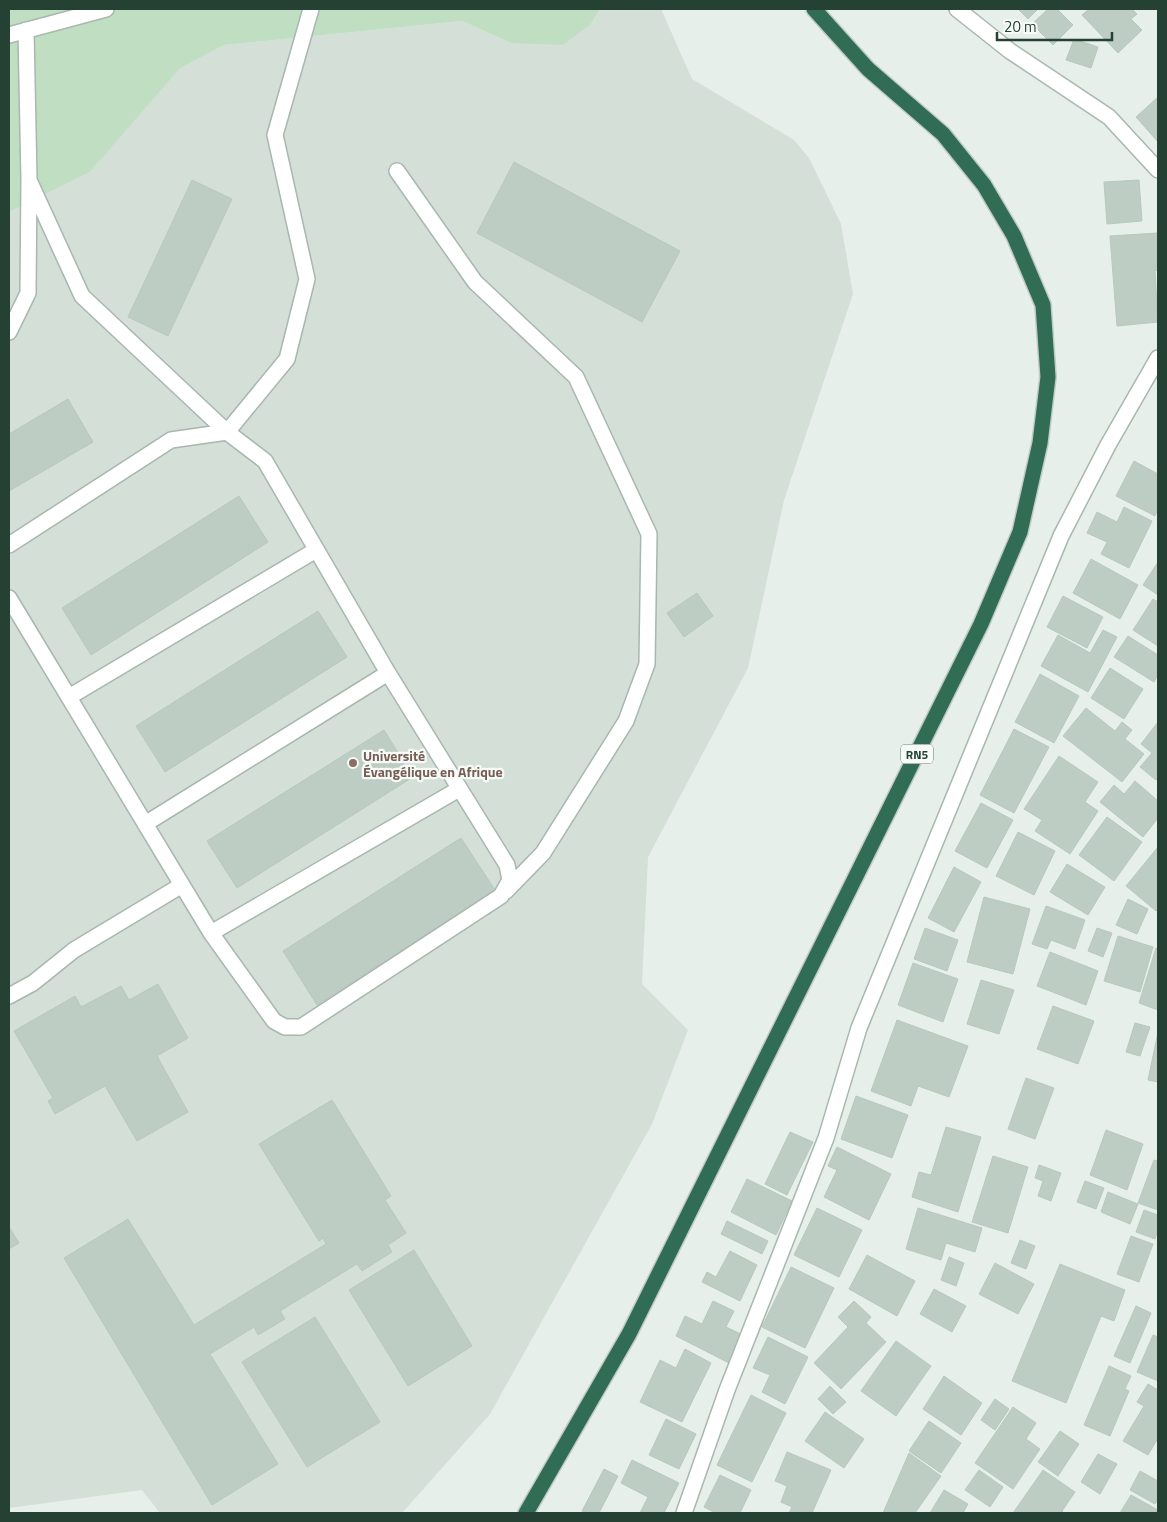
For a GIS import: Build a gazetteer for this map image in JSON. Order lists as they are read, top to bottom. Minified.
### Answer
{"streets":{"highway":["RN5"]},"places":["Université Évangélique en Afrique"],"scale_bar":"20 m"}
